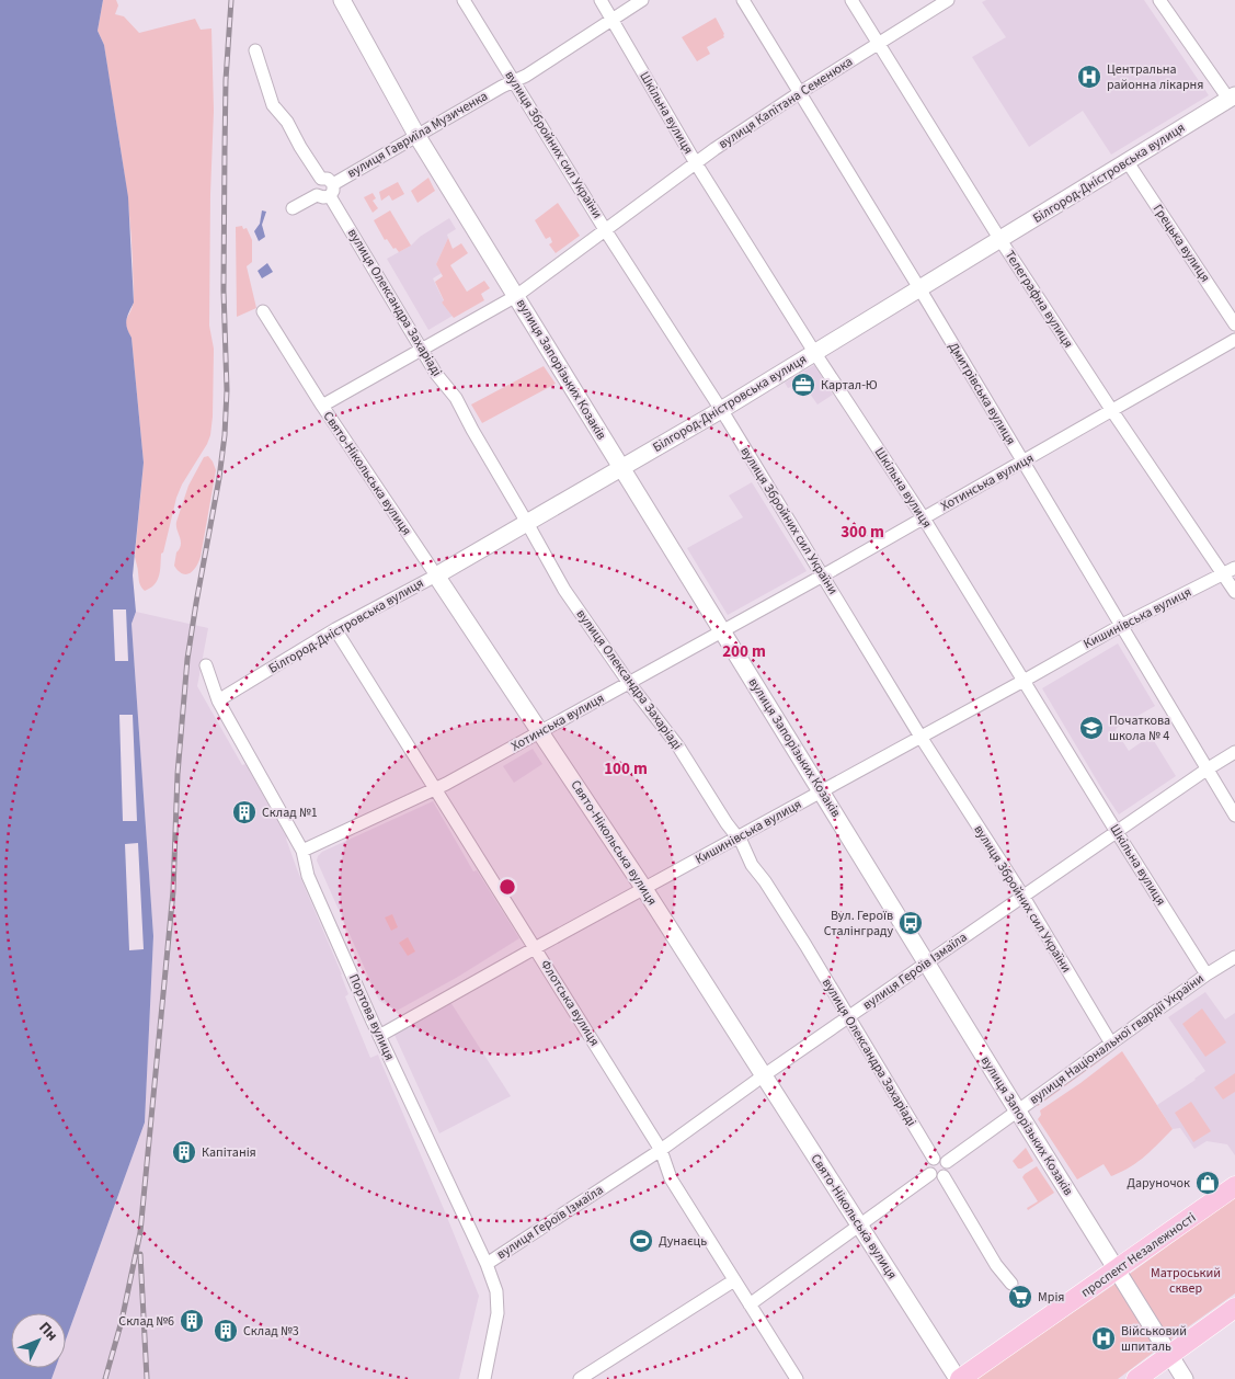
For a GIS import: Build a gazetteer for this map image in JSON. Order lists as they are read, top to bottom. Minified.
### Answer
{"streets":{"main road":["Білгород-Дністровська вулиця","вулиця Запорізьких Козаків","Свято-Нікольська вулиця","проспект Незалежності"],"street":["вулиця Капітана Семенюка","Шкільна вулиця","вулиця Гавриїла Музиченка","вулиця Збройних сил України","Грецька вулиця","Телеграфна вулиця","вулиця Олександра Захаріаді","Дмитрівська вулиця","Хотинська вулиця","Кишинівська вулиця","вулиця Героїв Ізмаїла","Флотська вулиця","Портова вулиця","вулиця Національної гвардії України"]},"crossings":[["вулиця Капітана Семенюка","Шкільна вулиця"],["вулиця Капітана Семенюка","вулиця Збройних сил України"],["вулиця Капітана Семенюка","Телеграфна вулиця"],["вулиця Капітана Семенюка","вулиця Олександра Захаріаді"],["вулиця Капітана Семенюка","вулиця Запорізьких Козаків"],["вулиця Капітана Семенюка","Дмитрівська вулиця"],["вулиця Капітана Семенюка","Свято-Нікольська вулиця"],["Шкільна вулиця","вулиця Гавриїла Музиченка"],["Шкільна вулиця","Білгород-Дністровська вулиця"],["Шкільна вулиця","Хотинська вулиця"],["Шкільна вулиця","Кишинівська вулиця"],["Шкільна вулиця","вулиця Героїв Ізмаїла"],["Шкільна вулиця","вулиця Національної гвардії України"],["вулиця Гавриїла Музиченка","вулиця Збройних сил України"],["вулиця Гавриїла Музиченка","вулиця Олександра Захаріаді"],["вулиця Гавриїла Музиченка","вулиця Запорізьких Козаків"],["вулиця Збройних сил України","Білгород-Дністровська вулиця"],["вулиця Збройних сил України","Хотинська вулиця"],["вулиця Збройних сил України","Кишинівська вулиця"],["вулиця Збройних сил України","вулиця Героїв Ізмаїла"],["вулиця Збройних сил України","вулиця Національної гвардії України"],["Білгород-Дністровська вулиця","Грецька вулиця"],["Білгород-Дністровська вулиця","Телеграфна вулиця"],["Білгород-Дністровська вулиця","вулиця Олександра Захаріаді"],["Білгород-Дністровська вулиця","вулиця Запорізьких Козаків"],["Білгород-Дністровська вулиця","Дмитрівська вулиця"],["Білгород-Дністровська вулиця","Свято-Нікольська вулиця"],["Білгород-Дністровська вулиця","Флотська вулиця"],["Білгород-Дністровська вулиця","Портова вулиця"],["Телеграфна вулиця","Хотинська вулиця"],["Телеграфна вулиця","Кишинівська вулиця"],["вулиця Олександра Захаріаді","Хотинська вулиця"],["вулиця Олександра Захаріаді","Кишинівська вулиця"],["вулиця Олександра Захаріаді","вулиця Героїв Ізмаїла"],["вулиця Запорізьких Козаків","Хотинська вулиця"],["вулиця Запорізьких Козаків","Кишинівська вулиця"],["вулиця Запорізьких Козаків","вулиця Героїв Ізмаїла"],["вулиця Запорізьких Козаків","вулиця Національної гвардії України"],["вулиця Запорізьких Козаків","проспект Незалежності"],["Дмитрівська вулиця","Хотинська вулиця"],["Дмитрівська вулиця","Кишинівська вулиця"],["Дмитрівська вулиця","вулиця Героїв Ізмаїла"],["Свято-Нікольська вулиця","Хотинська вулиця"],["Свято-Нікольська вулиця","Кишинівська вулиця"],["Свято-Нікольська вулиця","вулиця Героїв Ізмаїла"],["Свято-Нікольська вулиця","проспект Незалежності"],["Хотинська вулиця","Флотська вулиця"],["Хотинська вулиця","Портова вулиця"],["Кишинівська вулиця","Флотська вулиця"],["Кишинівська вулиця","Портова вулиця"],["вулиця Героїв Ізмаїла","Флотська вулиця"],["вулиця Героїв Ізмаїла","Портова вулиця"]],"parks":["Матроський сквер"],"places":{"hospital":["Центральна районна лікарня","Військовий шпиталь"],"office":["Картал-Ю"],"school or university":["Початкова школа № 4"],"building":["Склад №1","Капітанія","Склад №6","Склад №3"],"bus stop":["Вул. Героїв Сталінграду"],"shop":["Даруночок"],"sports":["Дунаєць"],"supermarket":["Мрія"]},"north":"top right","rings":["300 m","200 m","100 m"]}
